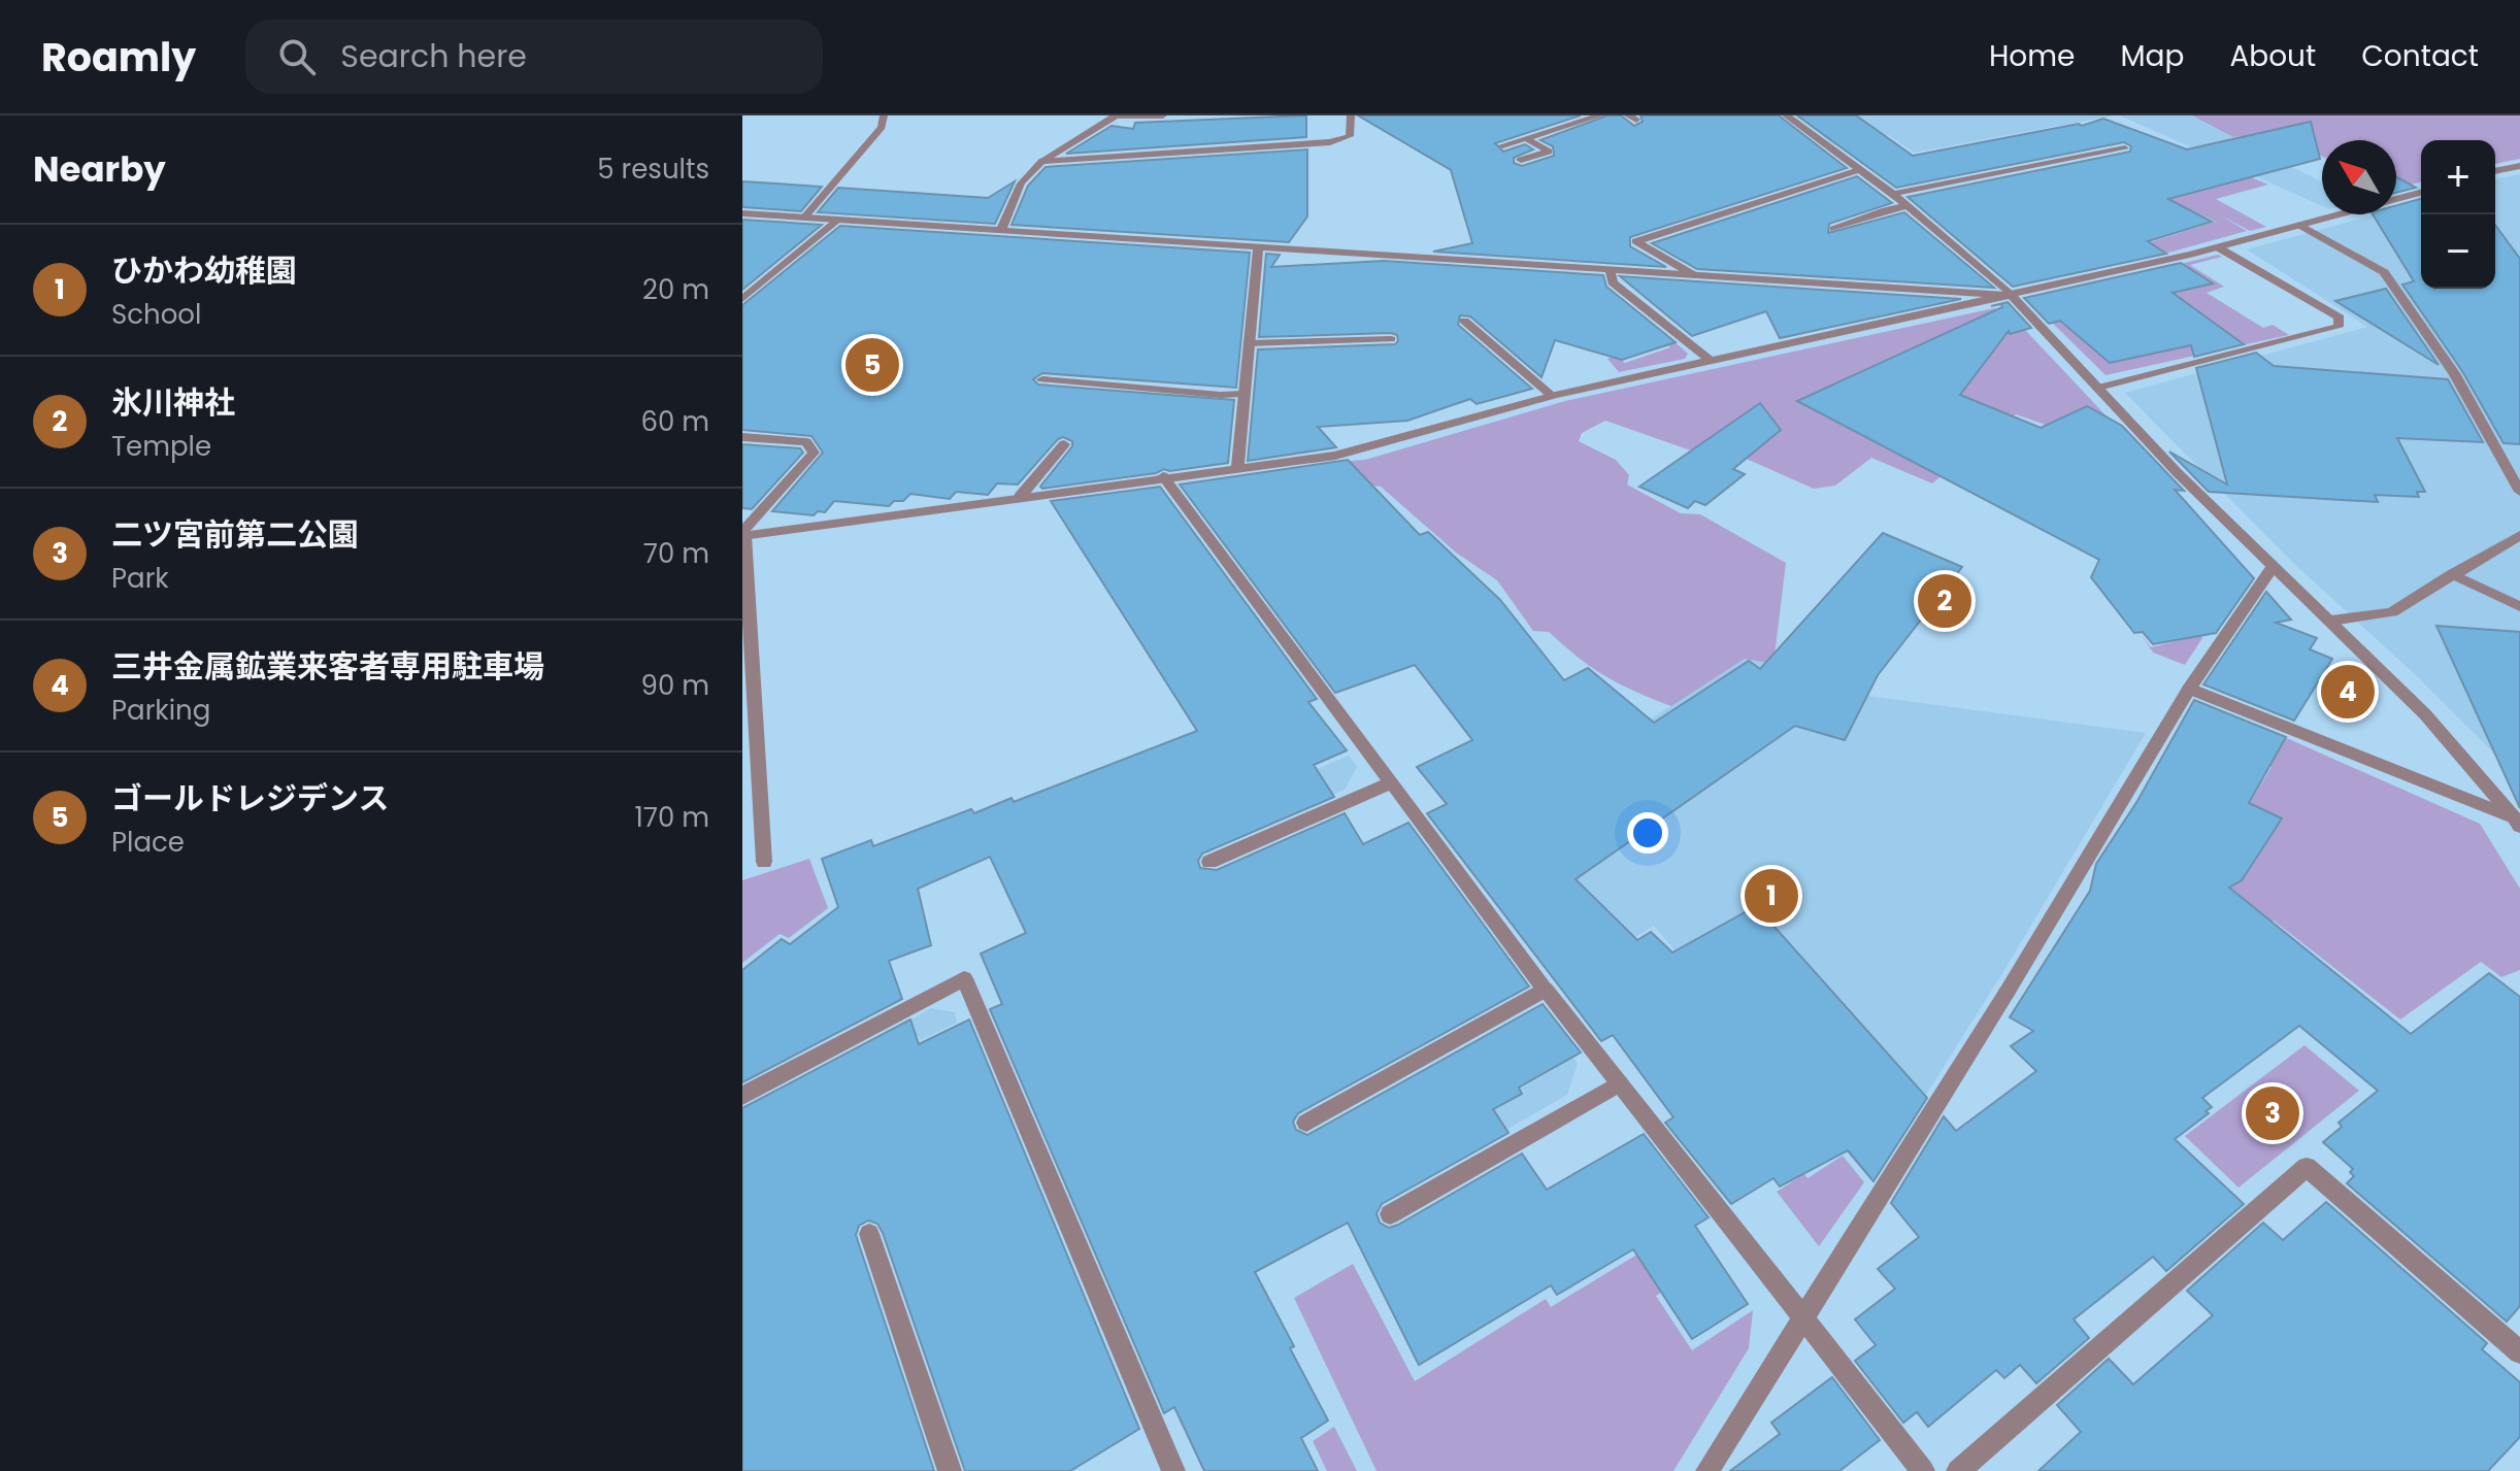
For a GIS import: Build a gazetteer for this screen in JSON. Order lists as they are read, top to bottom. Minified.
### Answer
{"north":"top left","page":{"header":"Roamly","search":"Search here","nav":["Home","Map","About","Contact"],"heading":["Nearby","5 results"],"map_buttons":["+","−"],"list":[{"mark":"1","name":"ひかわ幼稚園","note":"School","value":"20 m"},{"mark":"2","name":"氷川神社","note":"Temple","value":"60 m"},{"mark":"3","name":"二ツ宮前第二公園","note":"Park","value":"70 m"},{"mark":"4","name":"三井金属鉱業来客者専用駐車場","note":"Parking","value":"90 m"},{"mark":"5","name":"ゴールドレジデンス","note":"Place","value":"170 m"}],"pins":["5","2","4","1","3"]}}
